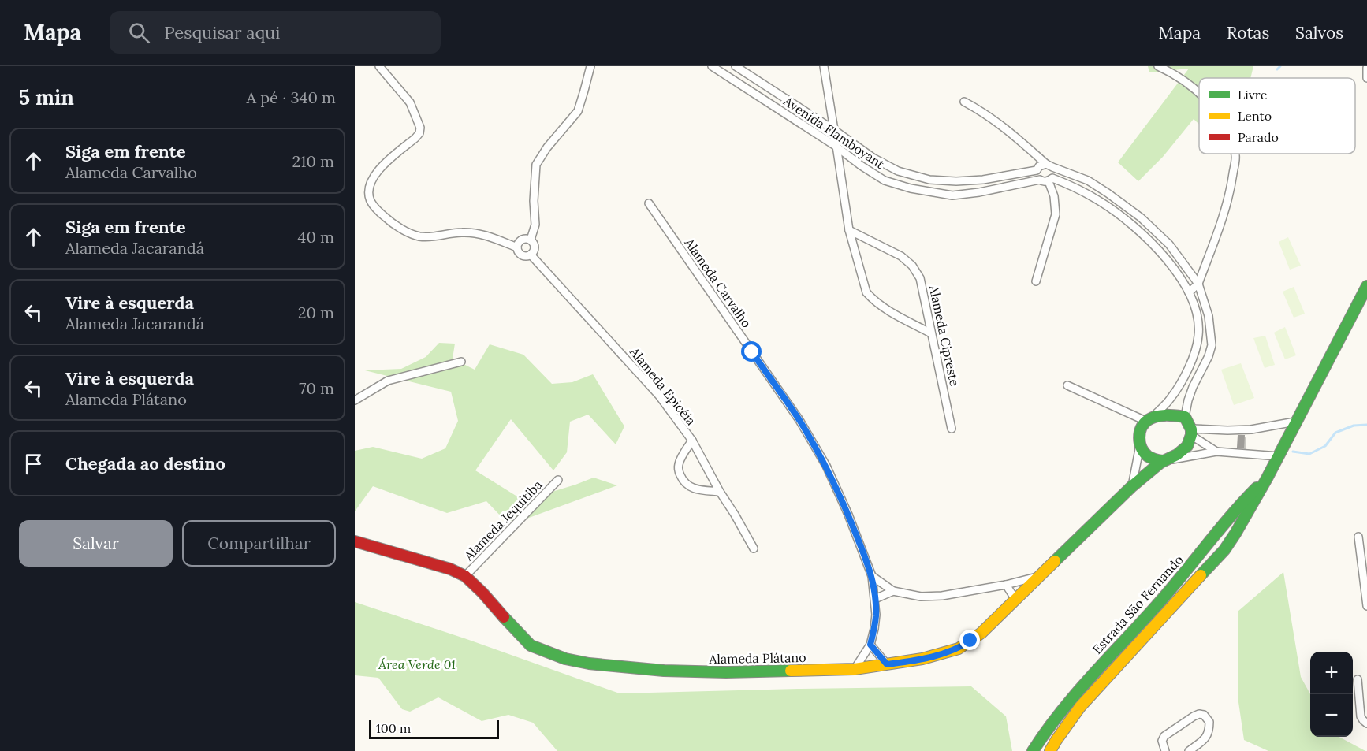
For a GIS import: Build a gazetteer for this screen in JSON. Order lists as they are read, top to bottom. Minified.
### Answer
{"streets":{"street":["Avenida Flamboyant","Alameda Carvalho","Alameda Cipreste","Alameda Epicéia","Alameda Jequitiba","Estrada São Fernando","Alameda Plátano"]},"crossings":[["Avenida Flamboyant","Alameda Plátano"],["Alameda Jequitiba","Alameda Plátano"]],"parks":["Área Verde 01"],"legend":["Livre","Lento","Parado"],"scale_bar":"100 m","page":{"header":"Mapa","search":"Pesquisar aqui","nav":["Mapa","Rotas","Salvos"],"heading":["5 min","A pé · 340 m"],"list":[["Siga em frente","Alameda Carvalho","210 m"],["Siga em frente","Alameda Jacarandá","40 m"],["Vire à esquerda","Alameda Jacarandá","20 m"],["Vire à esquerda","Alameda Plátano","70 m"],"Chegada ao destino"],"buttons":["Salvar","Compartilhar"],"map_buttons":["+","−"],"scale":"100 m"}}
